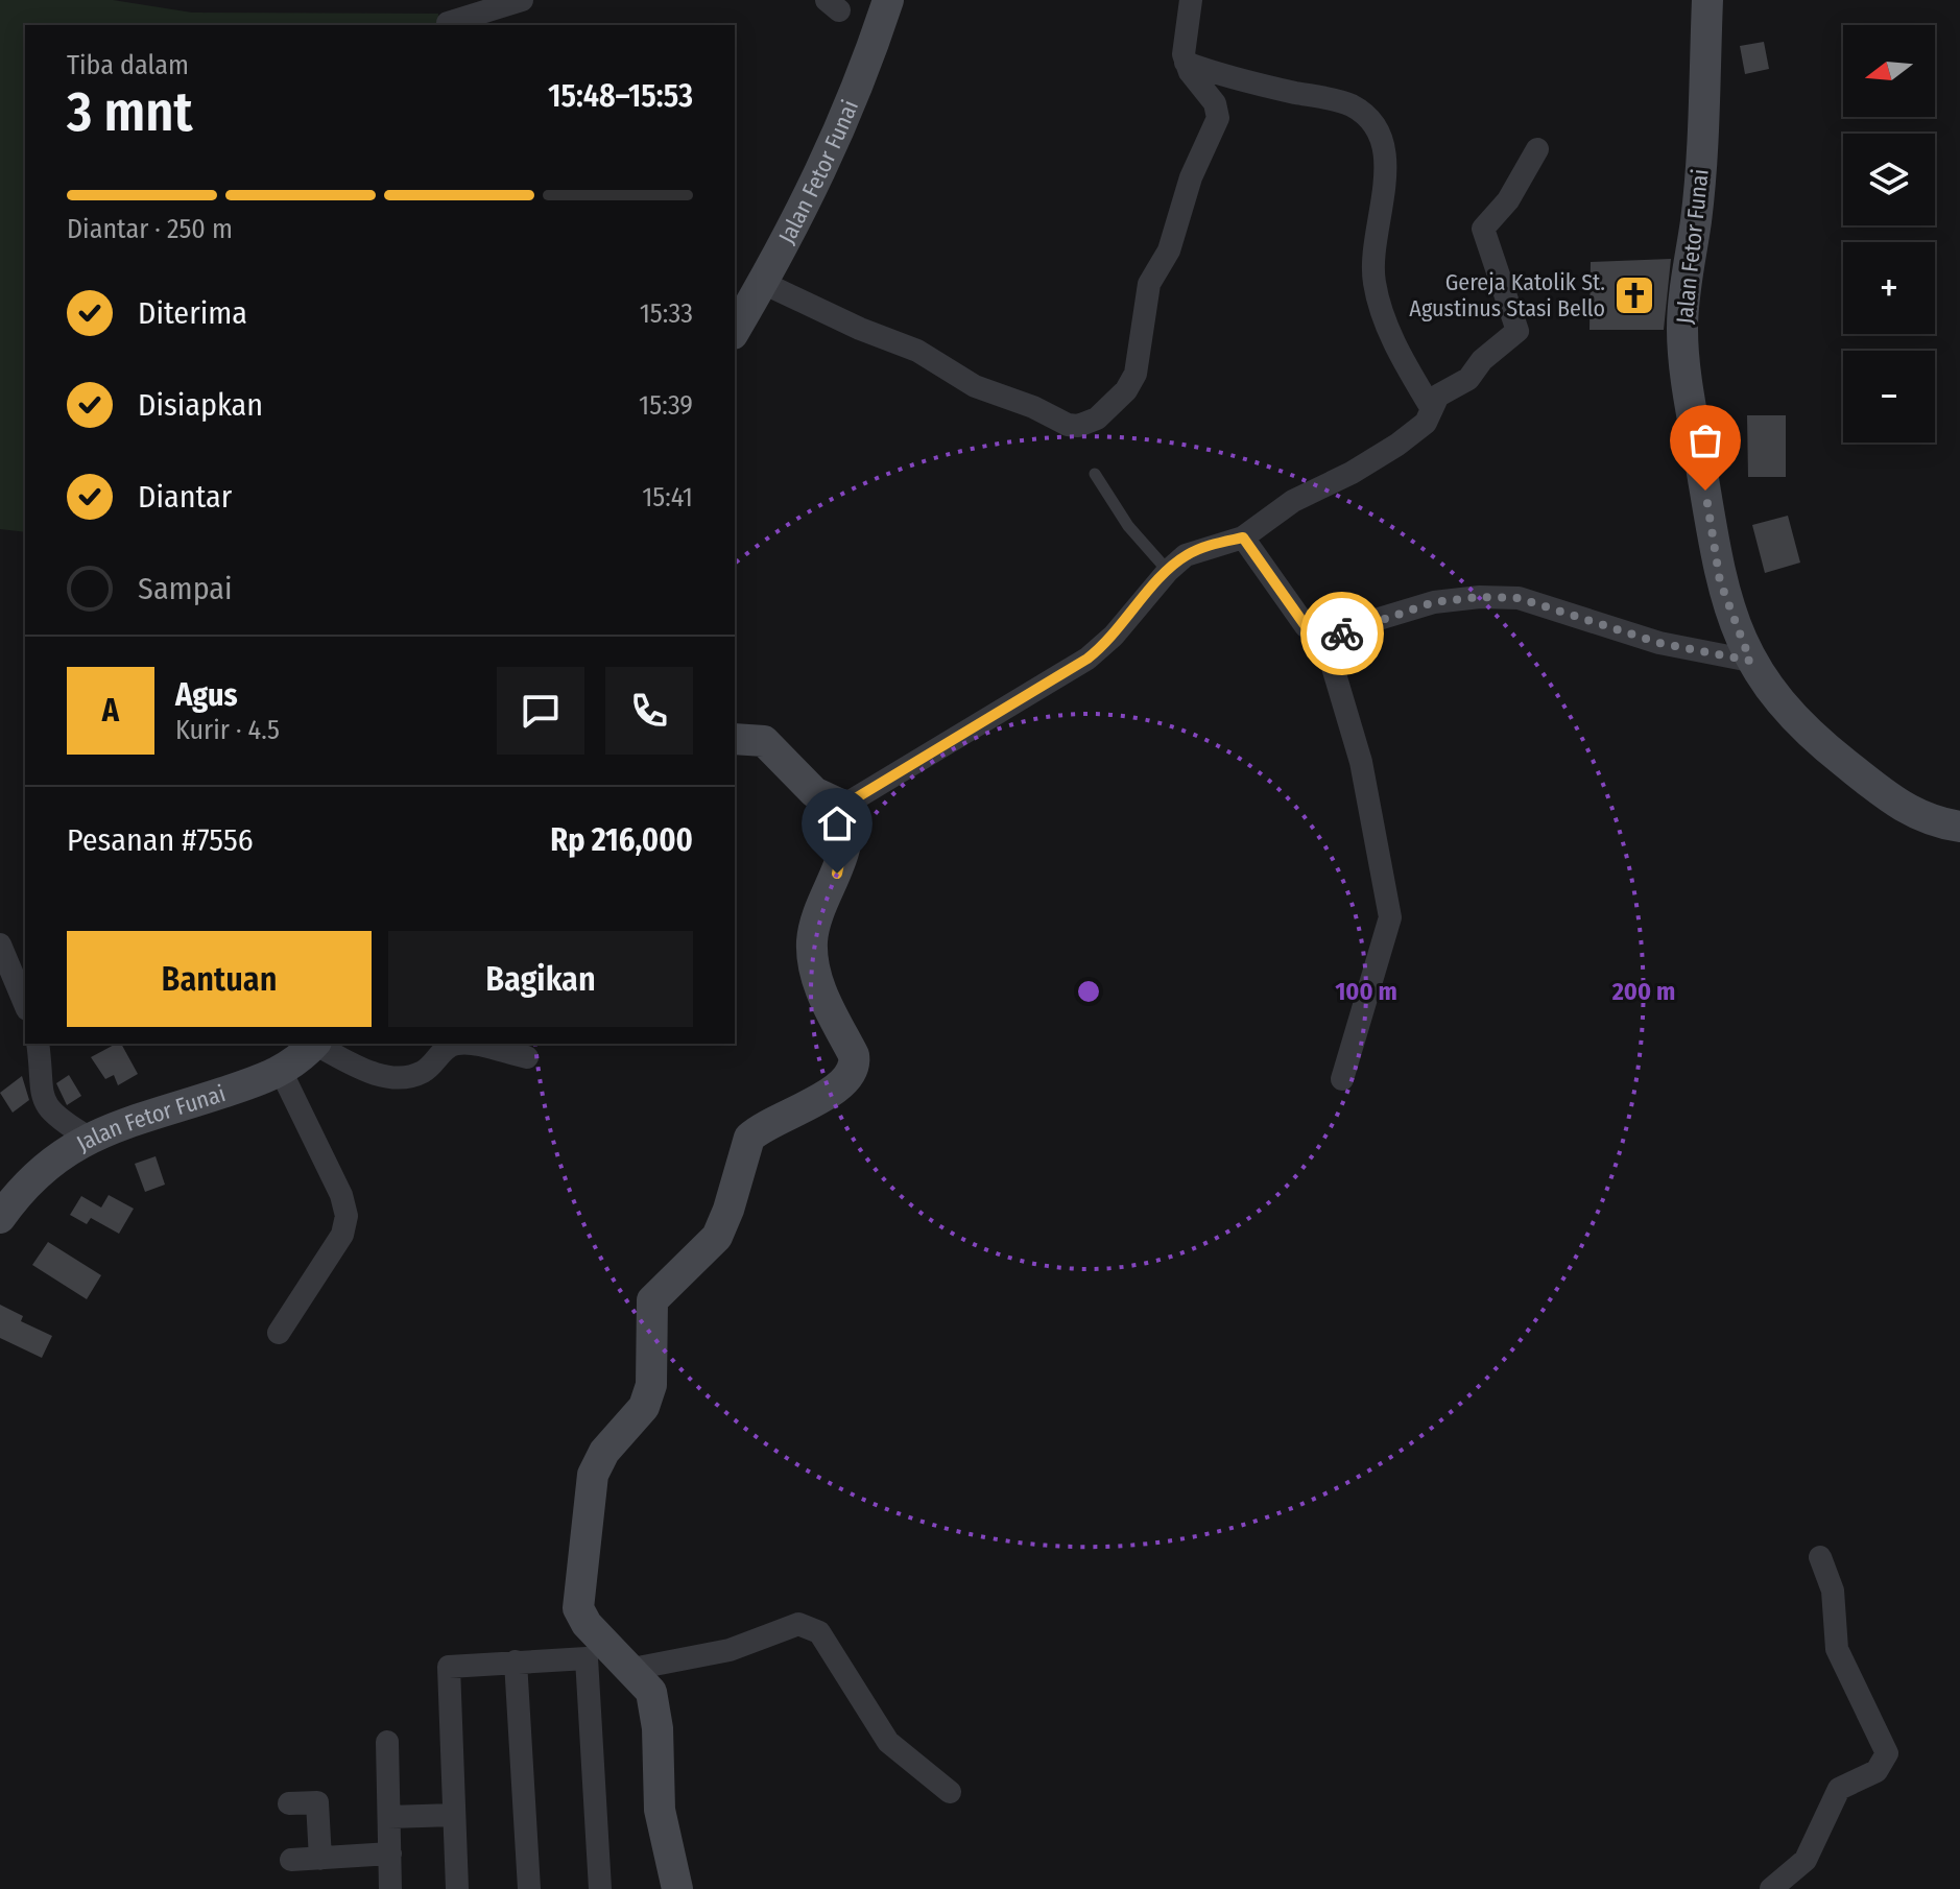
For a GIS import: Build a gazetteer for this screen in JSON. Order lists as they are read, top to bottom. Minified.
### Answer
{"streets":{"street":["Jalan Fetor Funai"]},"places":{"church":["Gereja Katolik St. Agustinus Stasi Bello"]},"north":"left","page":{"map_buttons":["+","−"],"heading":["3 mnt","Tiba dalam","15:48–15:53"],"panel":["Agus","Kurir · 4.5","Pesanan #7556","Rp 216,000"],"bar":"Diantar · 250 m","list":[["Diterima","15:33"],["Disiapkan","15:39"],["Diantar","15:41"],"Sampai"],"round":"A","buttons":["Bantuan","Bagikan"]},"rings":["100 m","200 m"]}
